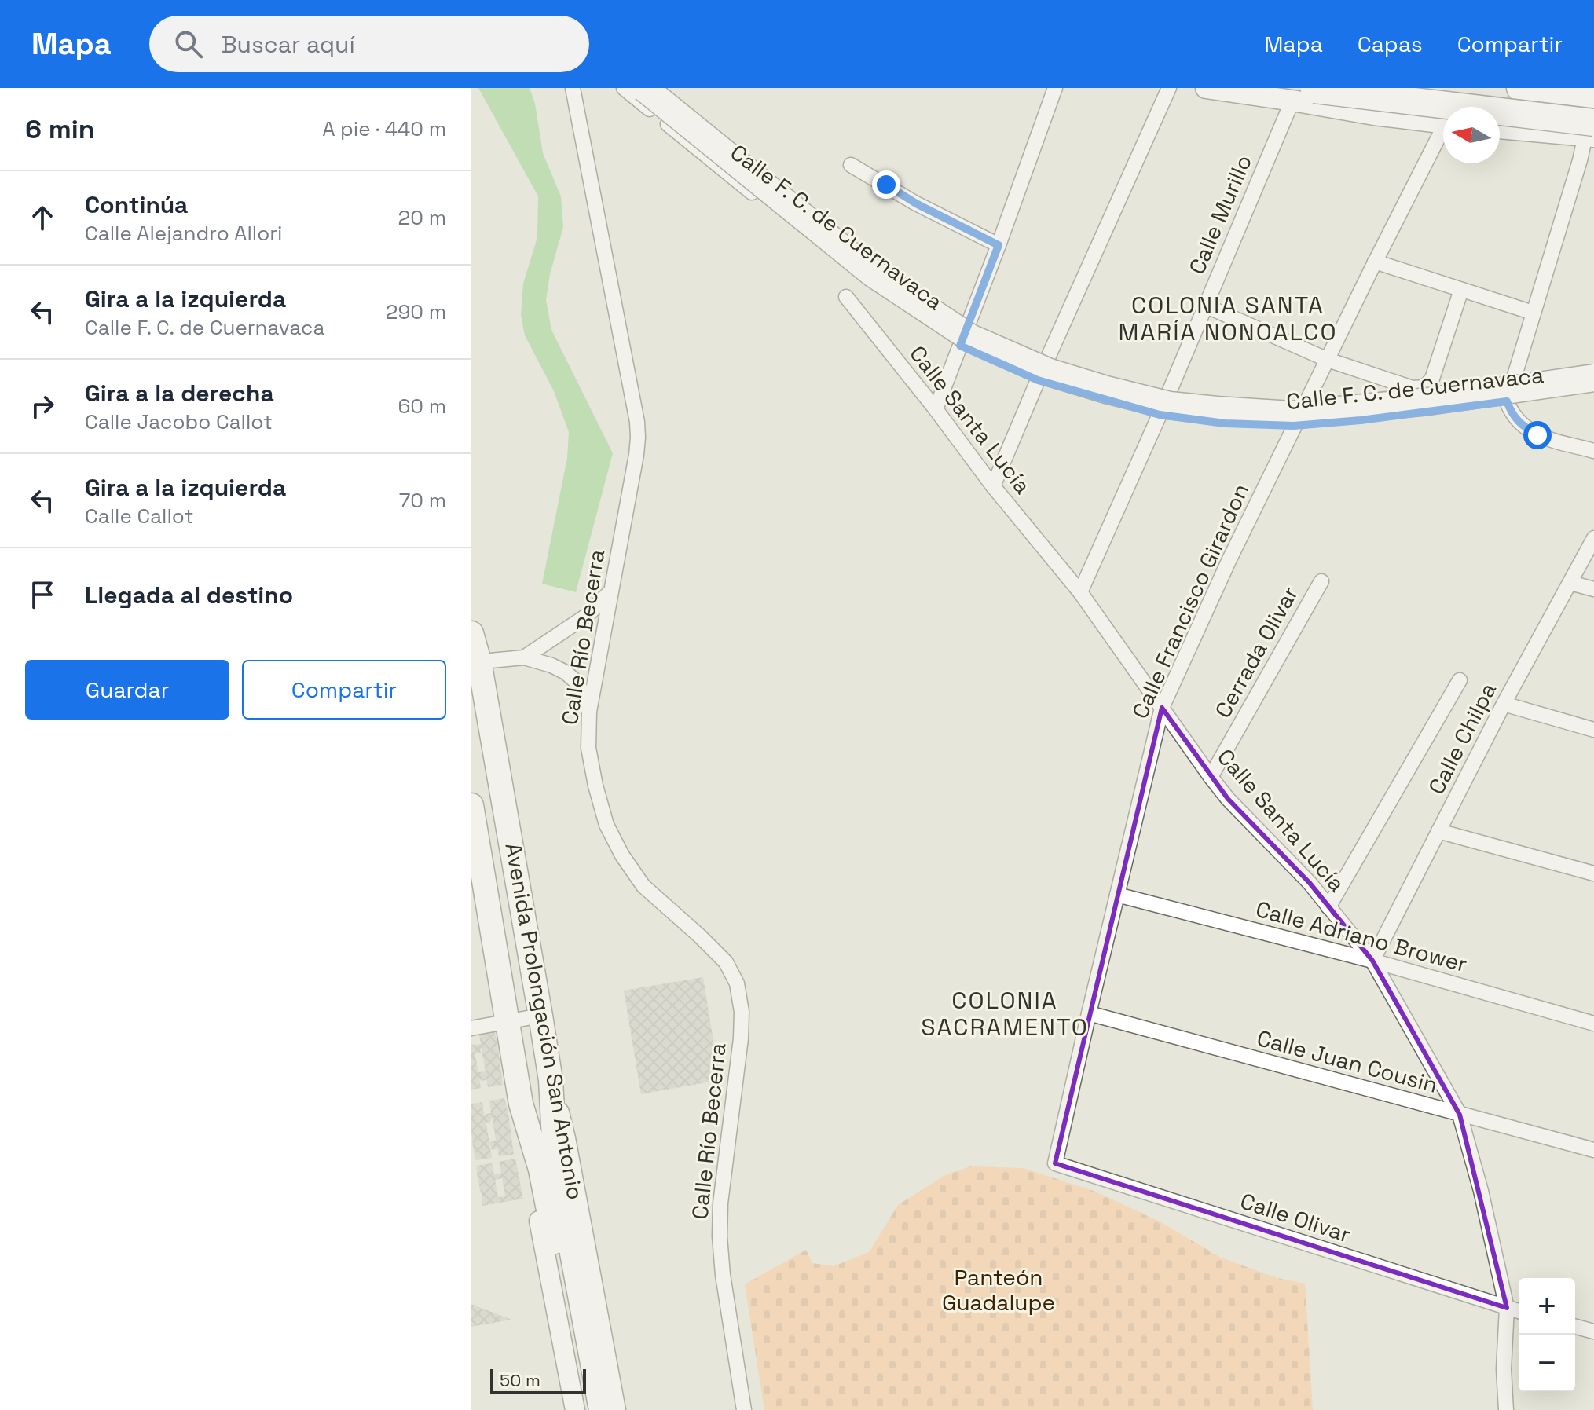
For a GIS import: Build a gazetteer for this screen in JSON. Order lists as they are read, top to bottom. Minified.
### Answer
{"streets":{"main road":["Avenida Prolongación San Antonio"],"street":["Calle Murillo","Calle F. C. de Cuernavaca","Calle Santa Lucía","Calle Francisco Girardon","Calle Río Becerra","Cerrada Olivar","Calle Chilpa","Calle Adriano Brower","Calle Juan Cousin","Calle Olivar"]},"crossings":[["Calle Murillo","Calle F. C. de Cuernavaca"],["Calle Murillo","Calle Santa Lucía"],["Calle F. C. de Cuernavaca","Calle Francisco Girardon"],["Calle Santa Lucía","Calle Francisco Girardon"],["Calle Santa Lucía","Cerrada Olivar"],["Calle Santa Lucía","Calle Chilpa"],["Calle Santa Lucía","Calle Adriano Brower"],["Calle Santa Lucía","Calle Juan Cousin"],["Calle Santa Lucía","Calle Olivar"],["Calle Francisco Girardon","Calle Adriano Brower"],["Calle Francisco Girardon","Calle Juan Cousin"],["Calle Francisco Girardon","Calle Olivar"],["Calle Chilpa","Calle Adriano Brower"]],"districts":["COLONIA SANTA MARÍA NONOALCO","COLONIA SACRAMENTO"],"parks":["Panteón Guadalupe"],"scale_bar":"50 m","north":"left","page":{"header":"Mapa","search":"Buscar aquí","nav":["Mapa","Capas","Compartir"],"heading":["6 min","A pie · 440 m"],"list":[["Continúa","Calle Alejandro Allori","20 m"],["Gira a la izquierda","Calle F. C. de Cuernavaca","290 m"],["Gira a la derecha","Calle Jacobo Callot","60 m"],["Gira a la izquierda","Calle Callot","70 m"],"Llegada al destino"],"buttons":["Guardar","Compartir"],"map_buttons":["+","−"],"scale":"50 m"}}
